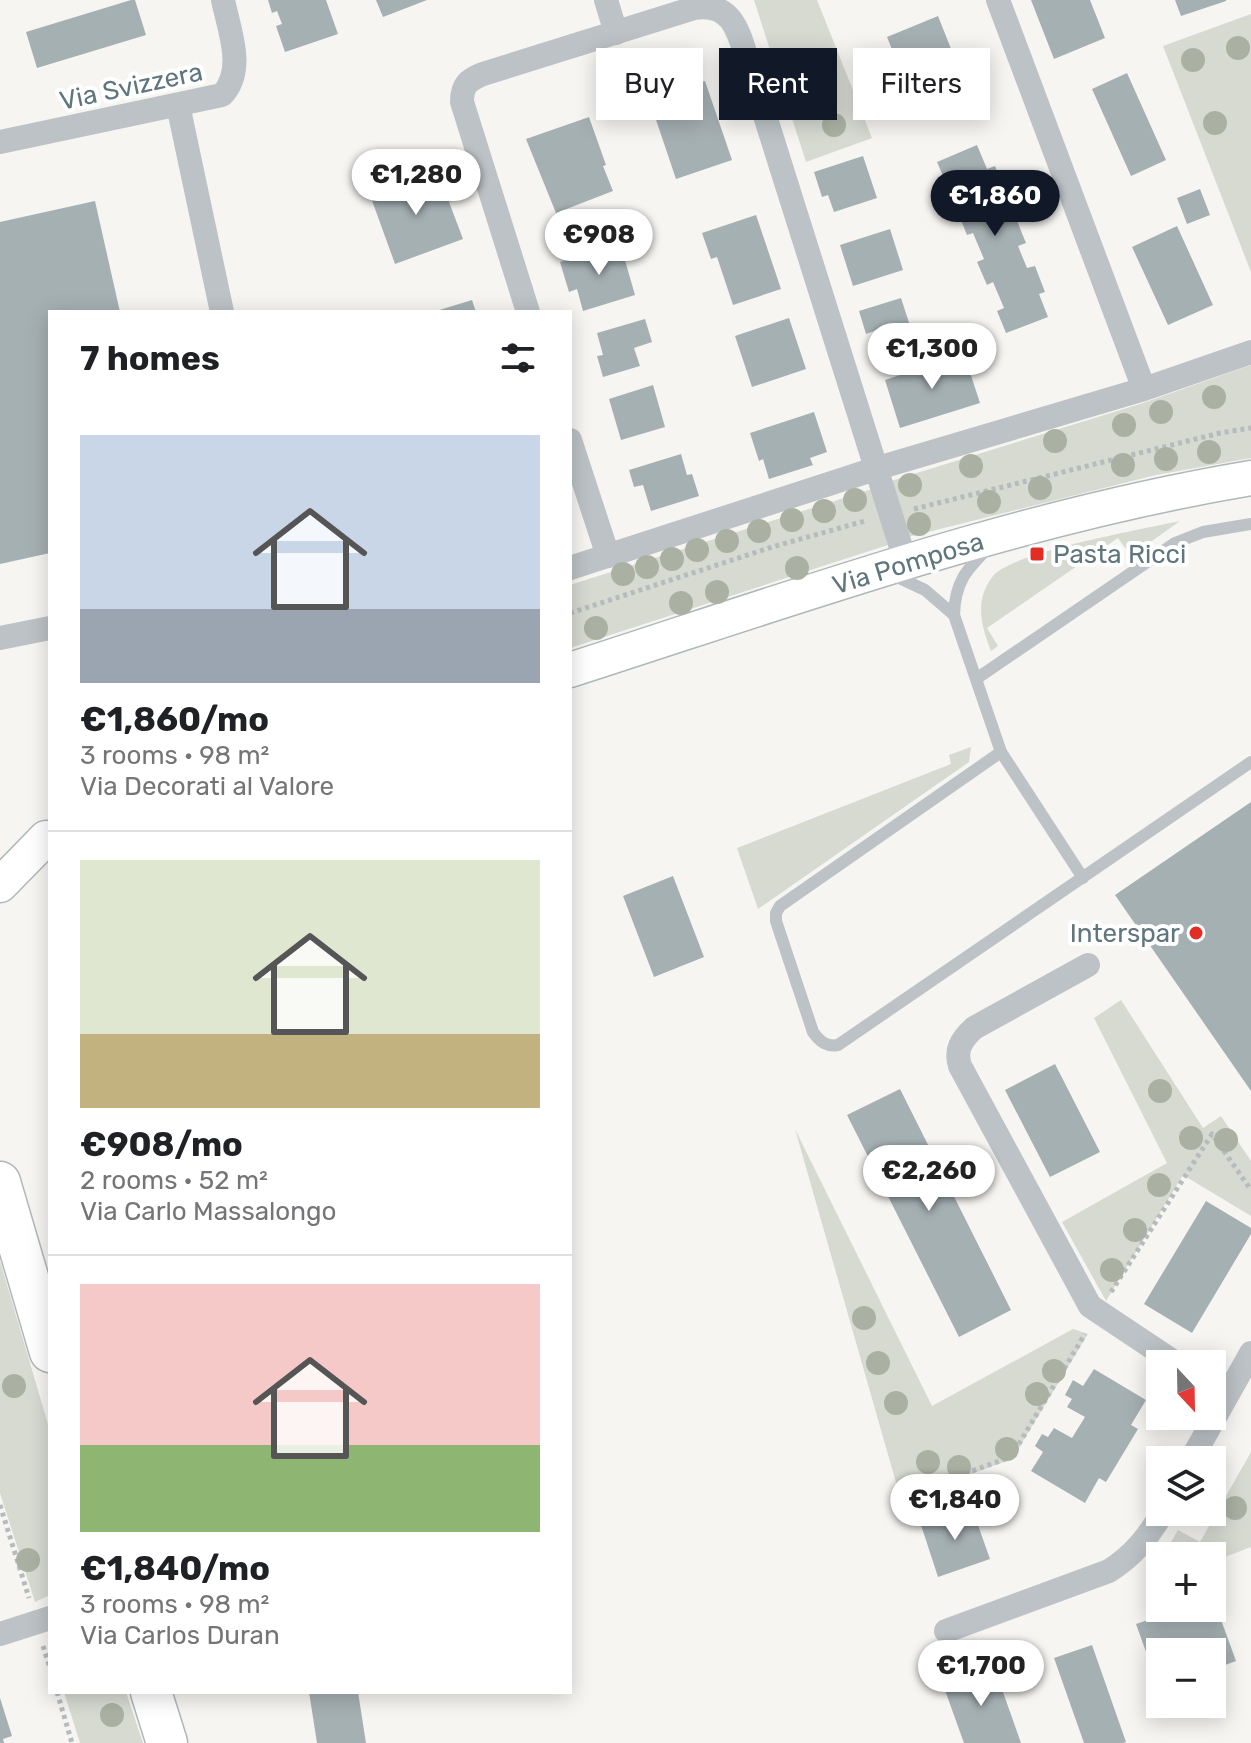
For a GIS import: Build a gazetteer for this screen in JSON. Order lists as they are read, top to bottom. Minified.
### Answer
{"streets":{"main road":["Via Pomposa"],"street":["Via Svizzera"]},"places":{"transit":["Pasta Ricci"],"other":["Interspar"]},"north":"bottom","page":{"chip":["Buy","Rent","Filters"],"price":["€1,280","€1,860","€908","€1,300","€2,260","€1,840","€1,700"],"heading":"7 homes","list":[{"name":"€1,860/mo","note":"3 rooms · 98 m² · Via Decorati al Valore"},{"name":"€908/mo","note":"2 rooms · 52 m² · Via Carlo Massalongo"},{"name":"€1,840/mo","note":"3 rooms · 98 m² · Via Carlos Duran"}],"map_buttons":["+","−"]}}
